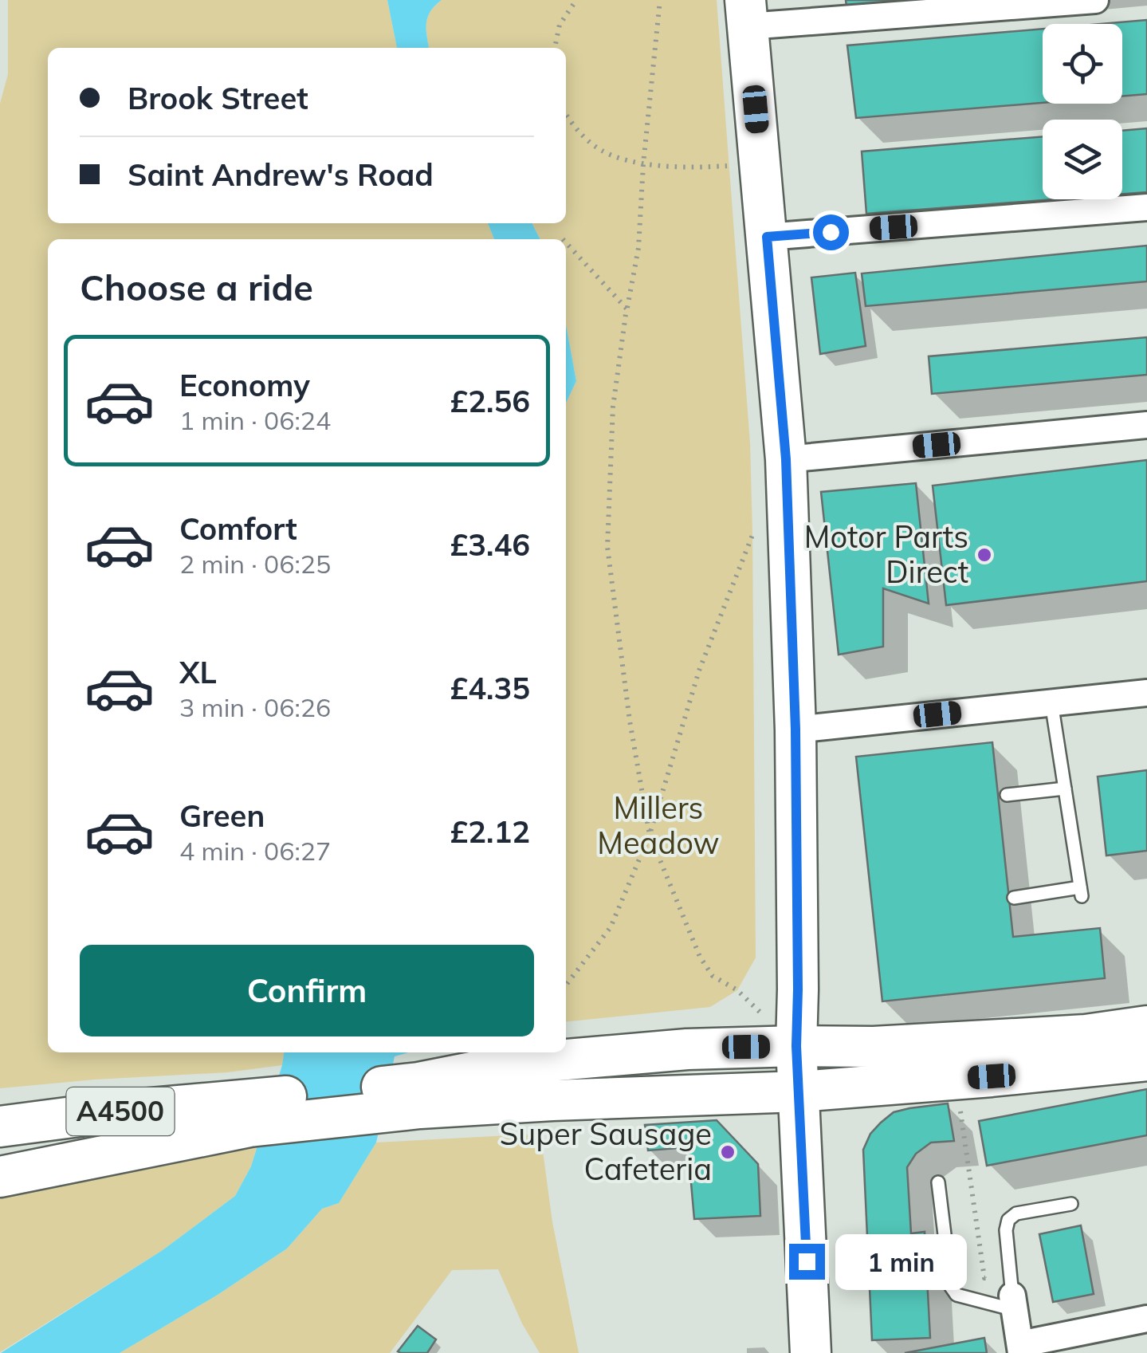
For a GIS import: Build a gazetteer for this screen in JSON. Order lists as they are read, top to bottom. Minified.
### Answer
{"streets":{"main road":["A4500"]},"parks":["Millers Meadow"],"places":["Motor Parts Direct","Super Sausage Cafeteria"],"page":{"banner":["Brook Street","Saint Andrew's Road"],"heading":"Choose a ride","list":[{"name":"Economy","note":"1 min · 06:24","value":"£2.56"},{"name":"Comfort","note":"2 min · 06:25","value":"£3.46"},{"name":"XL","note":"3 min · 06:26","value":"£4.35"},{"name":"Green","note":"4 min · 06:27","value":"£2.12"}],"buttons":"Confirm","bubble":"1 min"}}
